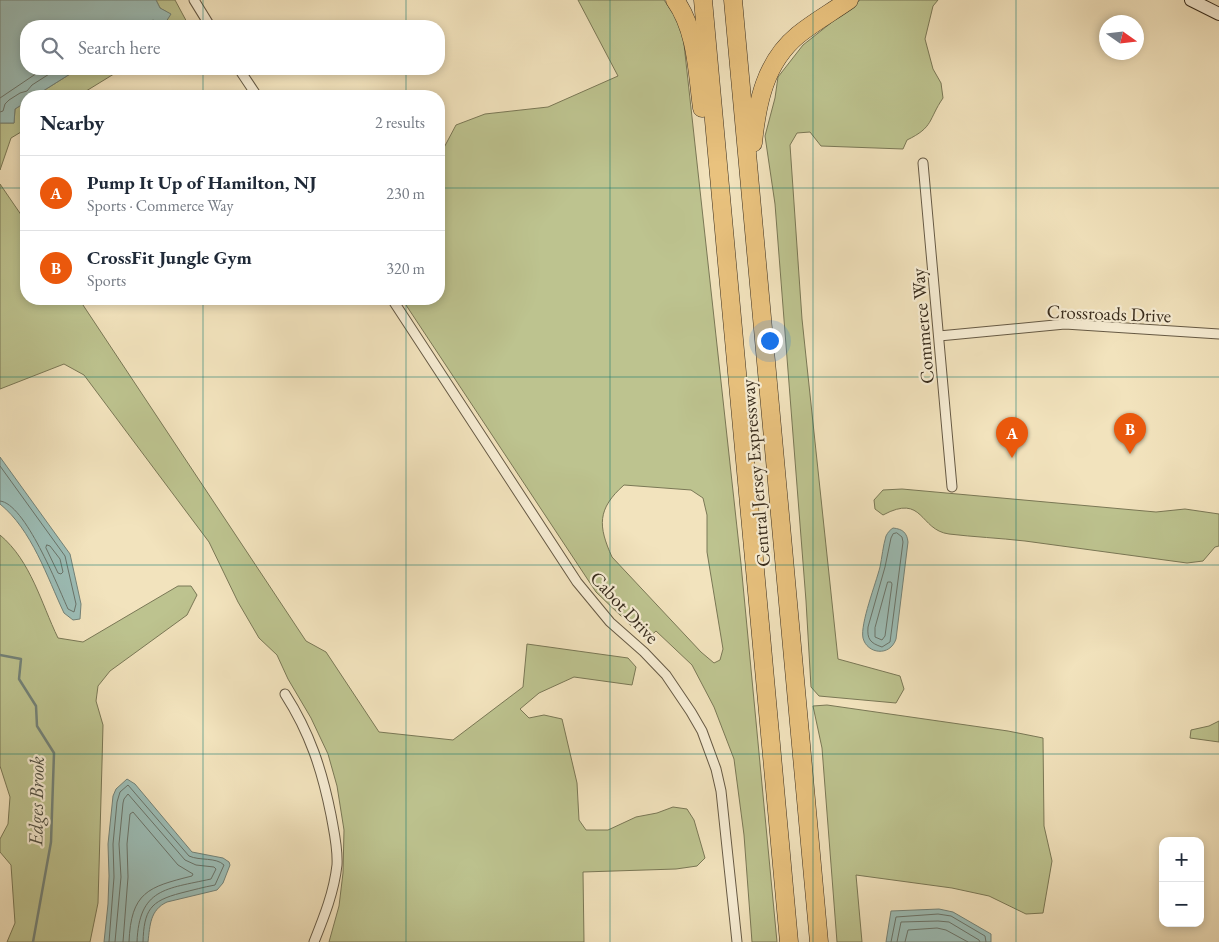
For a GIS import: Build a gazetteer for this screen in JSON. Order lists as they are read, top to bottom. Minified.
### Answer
{"streets":{"highway":["Central Jersey Expressway"],"street":["Crossroads Drive","Commerce Way","Cabot Drive"]},"crossings":[["Crossroads Drive","Commerce Way"]],"water":["Edges Brook"],"north":"right","page":{"search":"Search here","heading":["Nearby","2 results"],"list":[{"mark":"A","name":"Pump It Up of Hamilton, NJ","note":"Sports · Commerce Way","value":"230 m"},{"mark":"B","name":"CrossFit Jungle Gym","note":"Sports","value":"320 m"}],"pins":["B","A"],"map_buttons":["+","−"]}}
